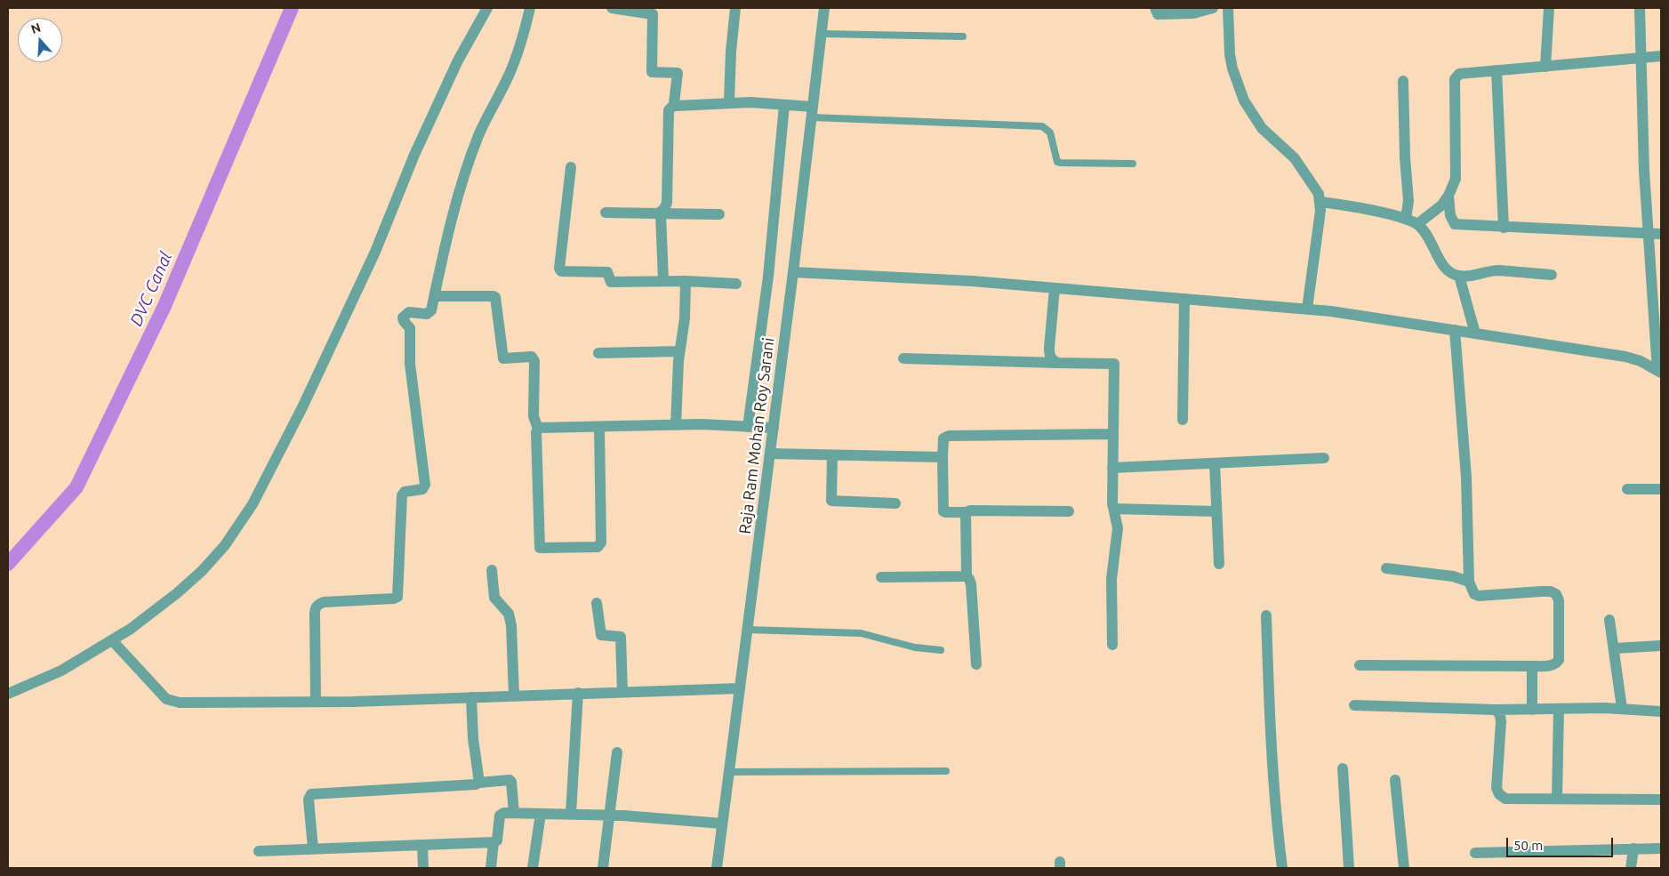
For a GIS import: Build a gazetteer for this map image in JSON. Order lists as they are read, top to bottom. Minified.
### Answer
{"streets":{"street":["Raja Ram Mohan Roy Sarani"]},"water":["DVC Canal"],"scale_bar":"50 m","north":"top"}
